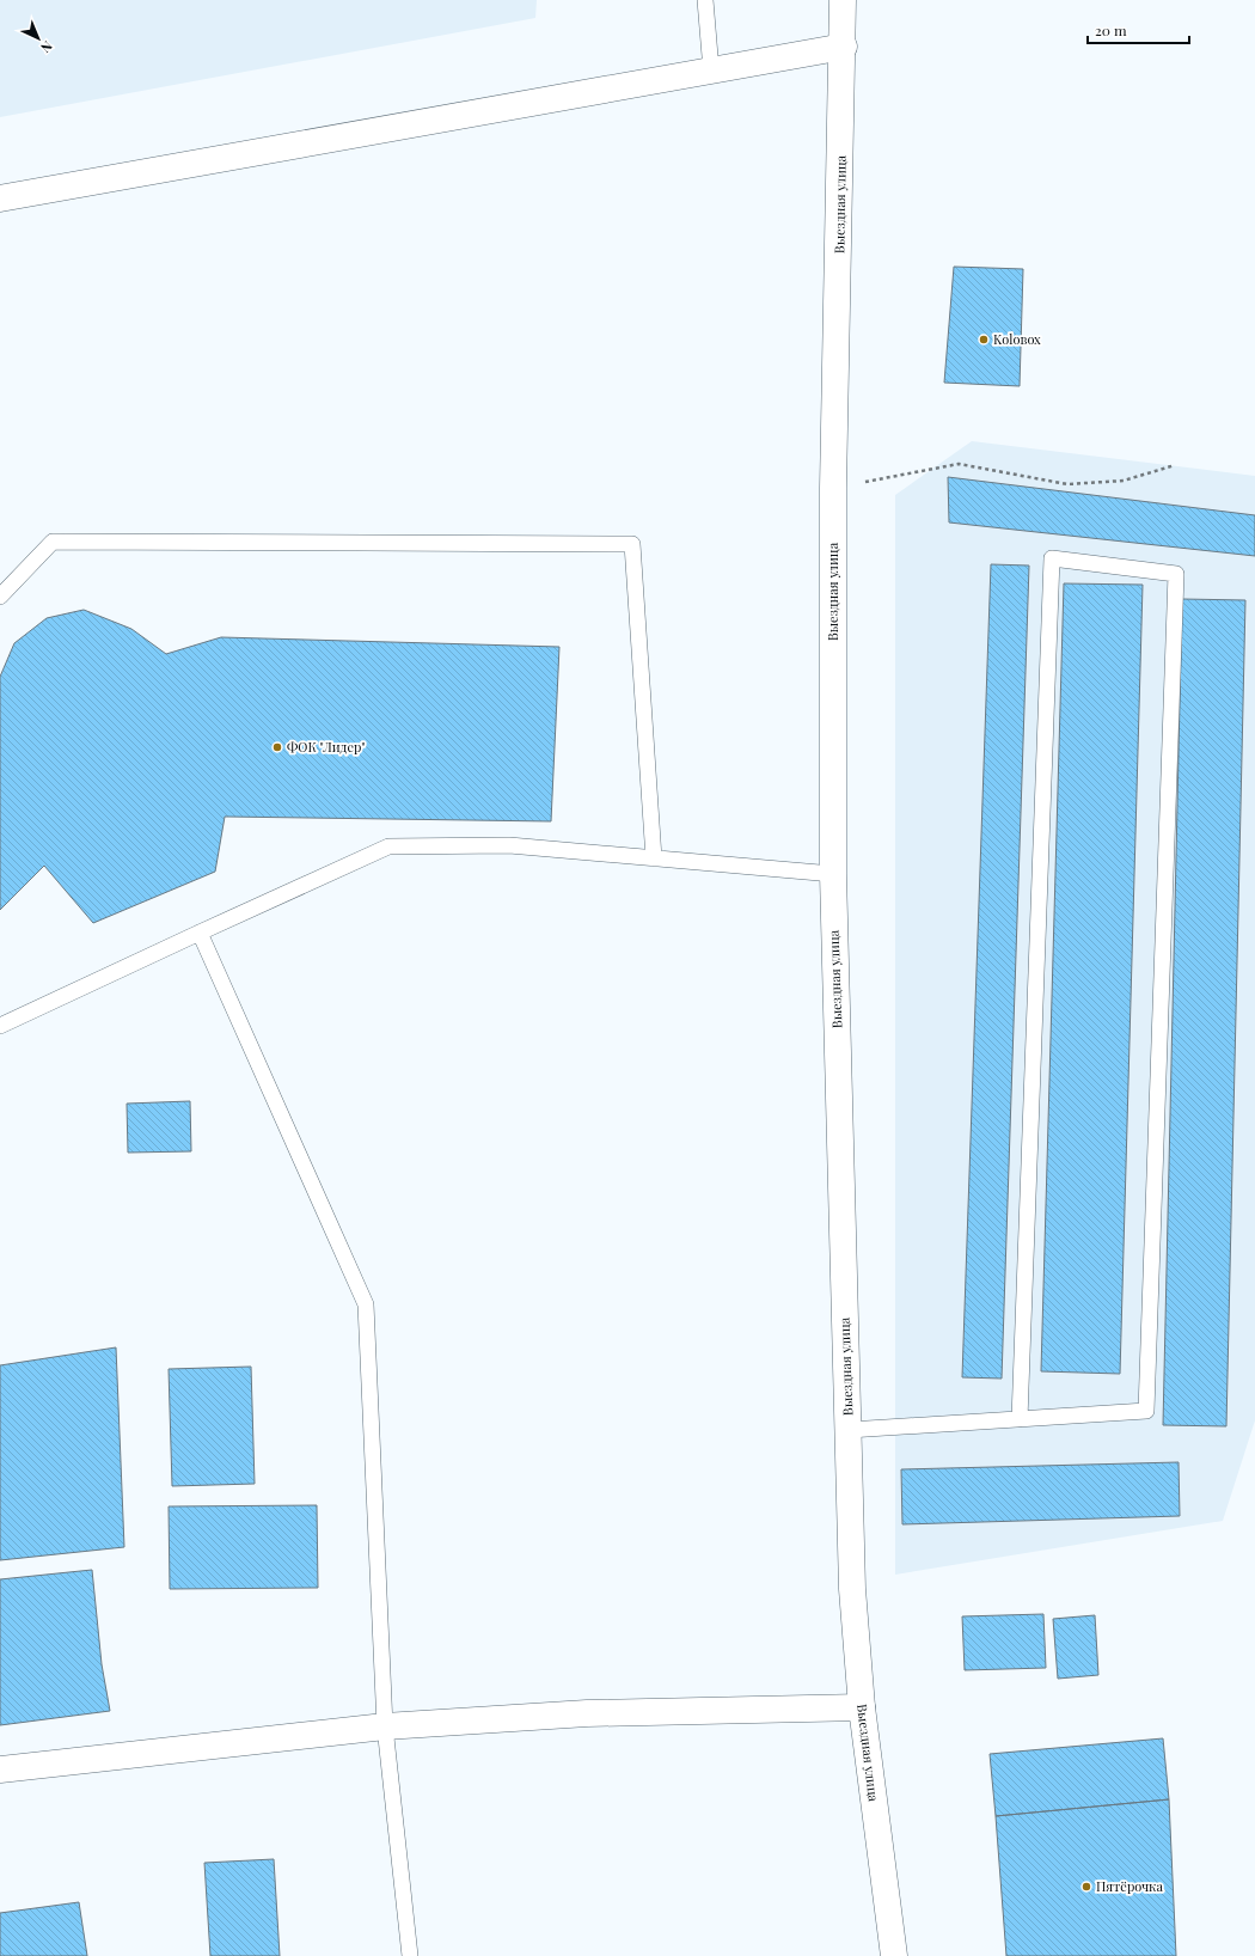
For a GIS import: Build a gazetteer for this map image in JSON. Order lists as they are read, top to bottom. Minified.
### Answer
{"streets":{"street":["Выездная улица"]},"places":["Kоlовох","ФОК \"Лидер\"","Пятёрочка"],"scale_bar":"20 m","north":"bottom right"}
